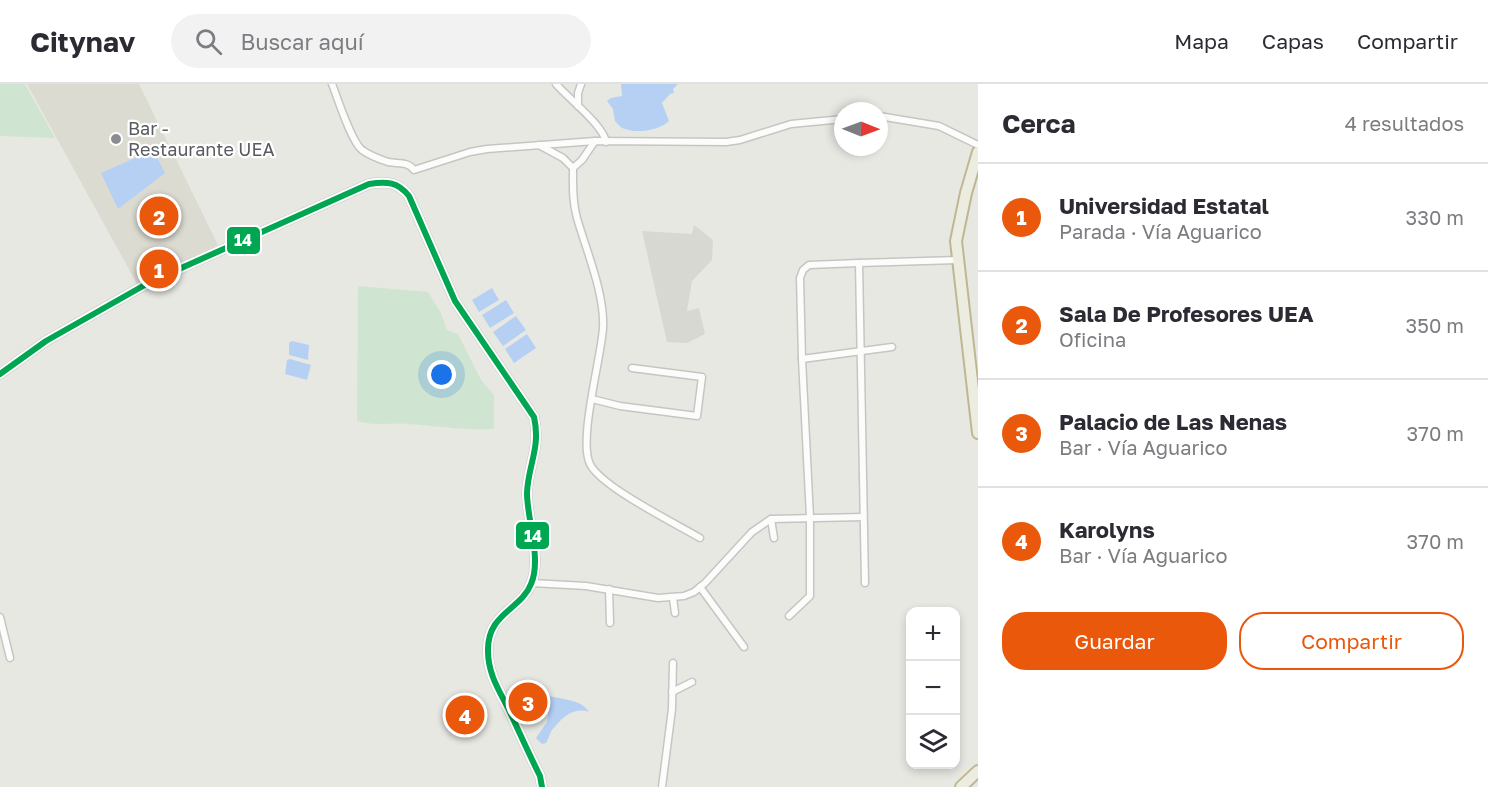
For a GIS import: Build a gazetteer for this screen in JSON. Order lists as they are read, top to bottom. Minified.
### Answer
{"places":["Bar - Restaurante UEA"],"lines":["transit line 14"],"north":"right","page":{"header":"Citynav","search":"Buscar aquí","nav":["Mapa","Capas","Compartir"],"heading":["Cerca","4 resultados"],"list":[{"mark":"1","name":"Universidad Estatal","note":"Parada · Vía Aguarico","value":"330 m"},{"mark":"2","name":"Sala De Profesores UEA","note":"Oficina","value":"350 m"},{"mark":"3","name":"Palacio de Las Nenas","note":"Bar · Vía Aguarico","value":"370 m"},{"mark":"4","name":"Karolyns","note":"Bar · Vía Aguarico","value":"370 m"}],"pins":["2","1","3","4"],"buttons":["Guardar","Compartir"],"map_buttons":["+","−"]}}
